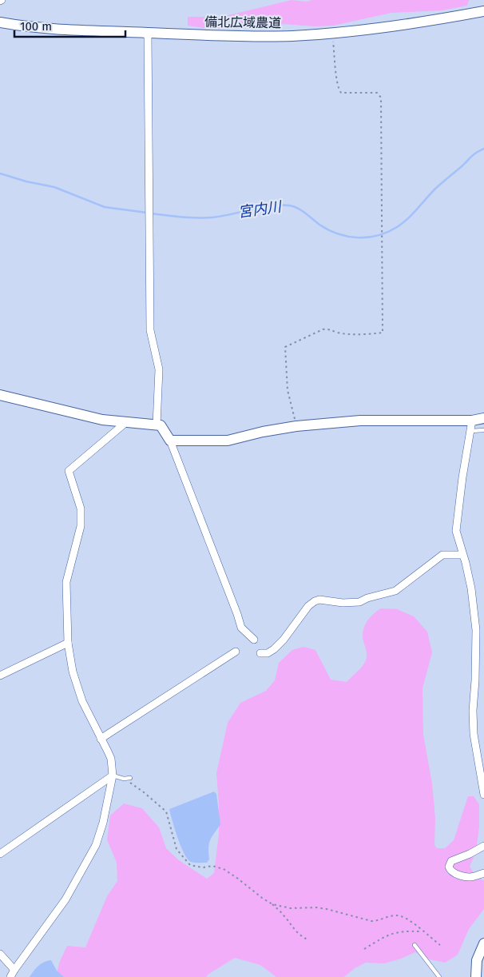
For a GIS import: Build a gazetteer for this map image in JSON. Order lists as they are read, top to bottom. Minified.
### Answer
{"streets":{"street":["備北広域農道"]},"water":["宮内川"],"scale_bar":"100 m"}
